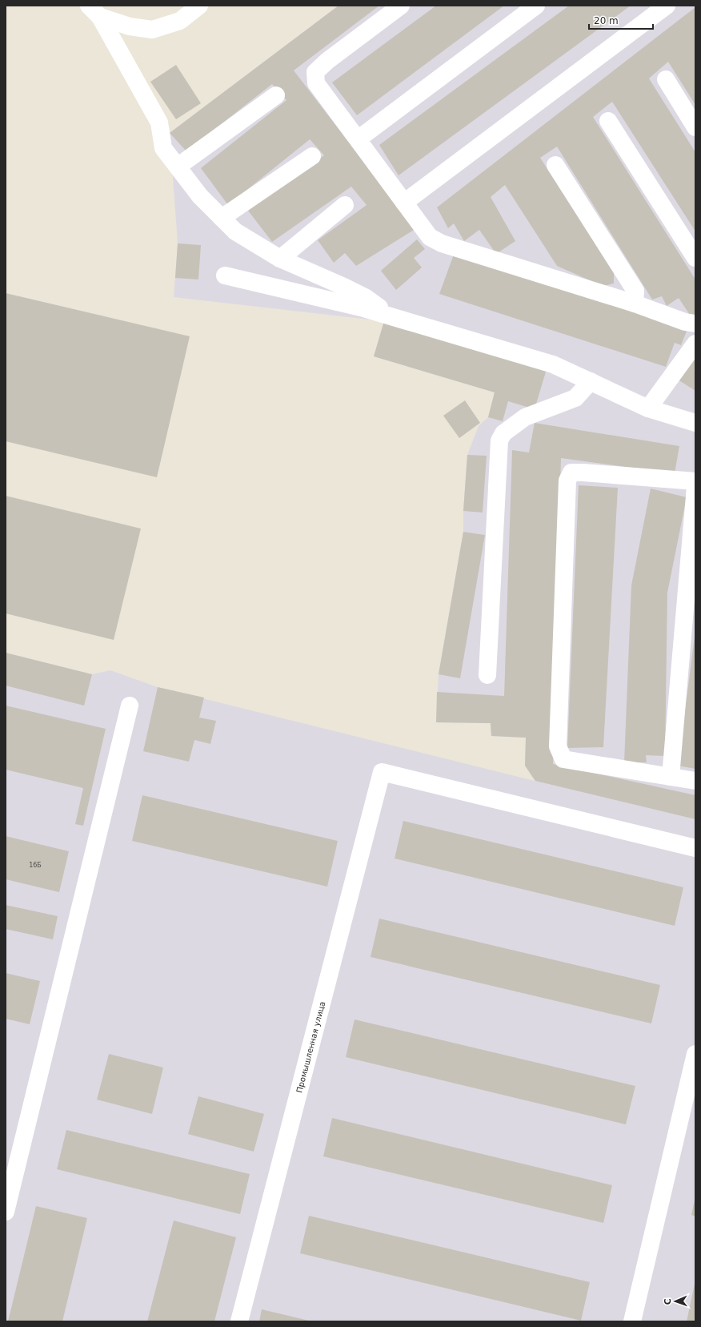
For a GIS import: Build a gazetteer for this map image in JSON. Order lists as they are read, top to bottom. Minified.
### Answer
{"streets":{"street":["Промышленная улица"]},"house_numbers":["16Б"],"scale_bar":"20 m","north":"left"}
